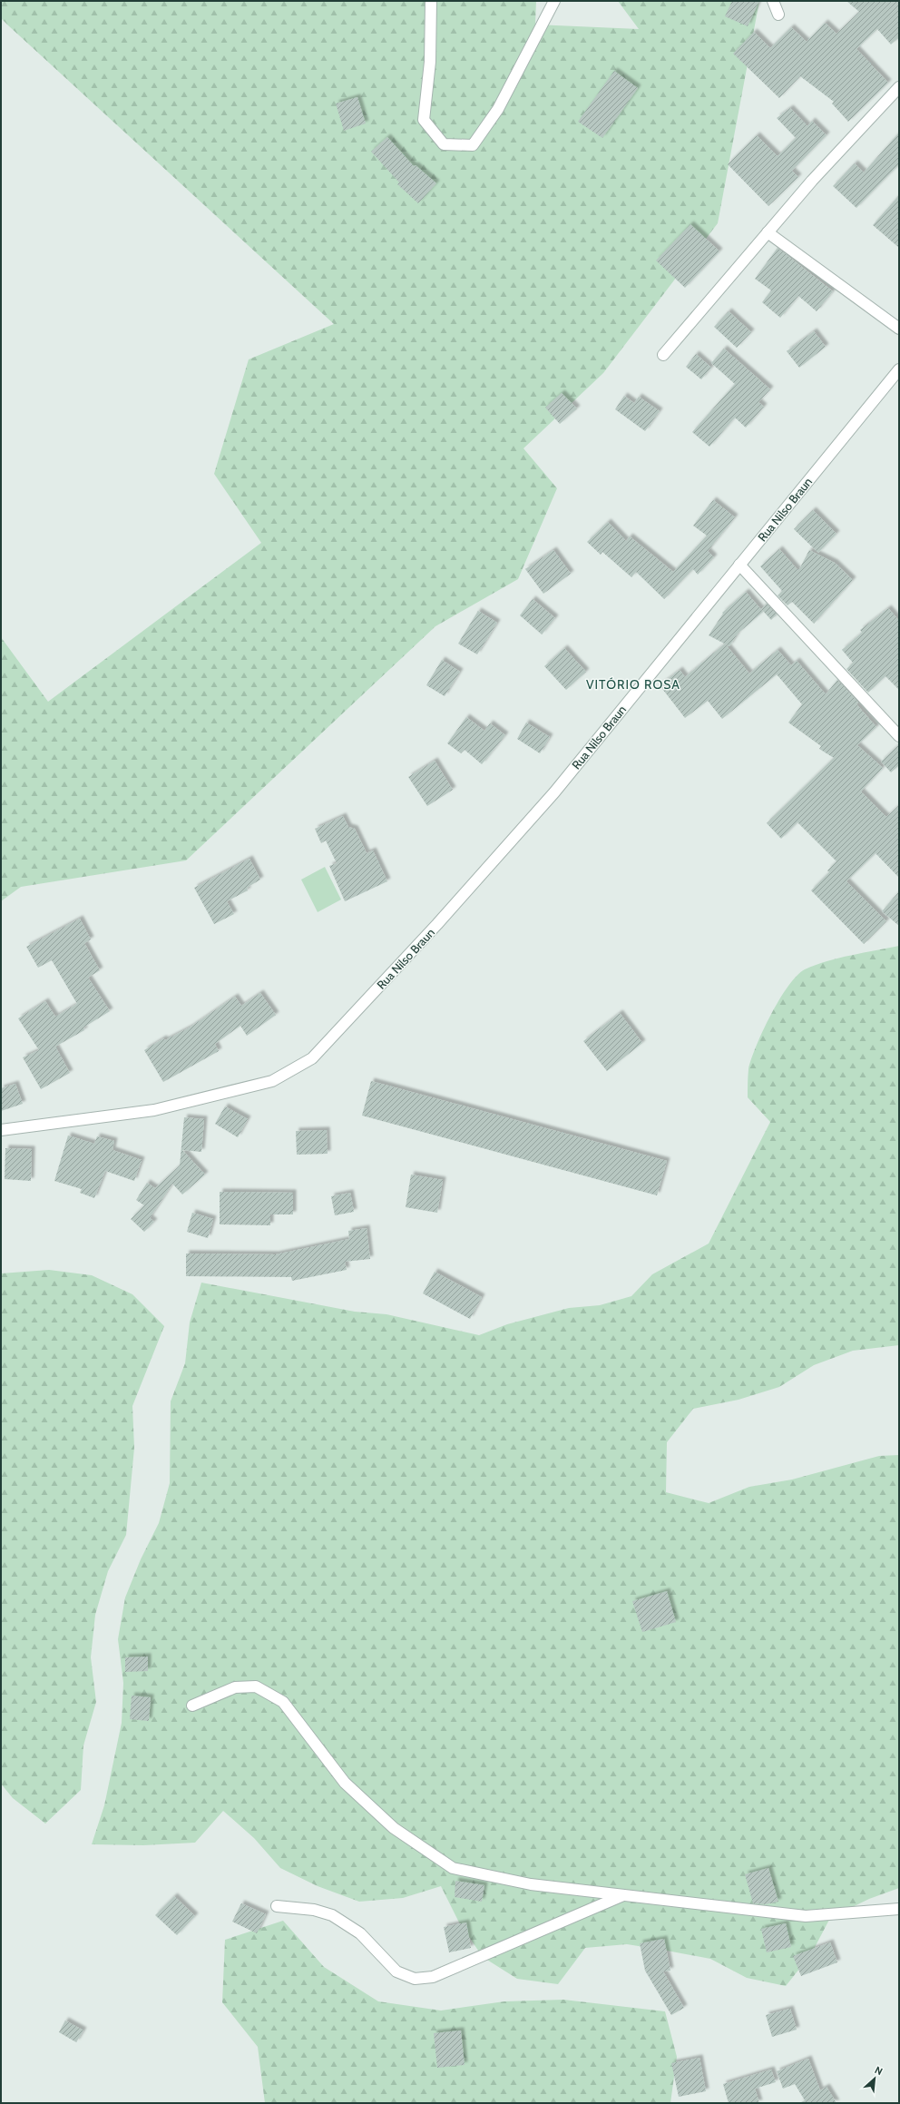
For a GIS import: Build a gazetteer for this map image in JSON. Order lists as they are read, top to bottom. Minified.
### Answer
{"streets":{"street":["Rua Nilso Braun"]},"districts":["VITÓRIO ROSA"],"north":"top right"}
